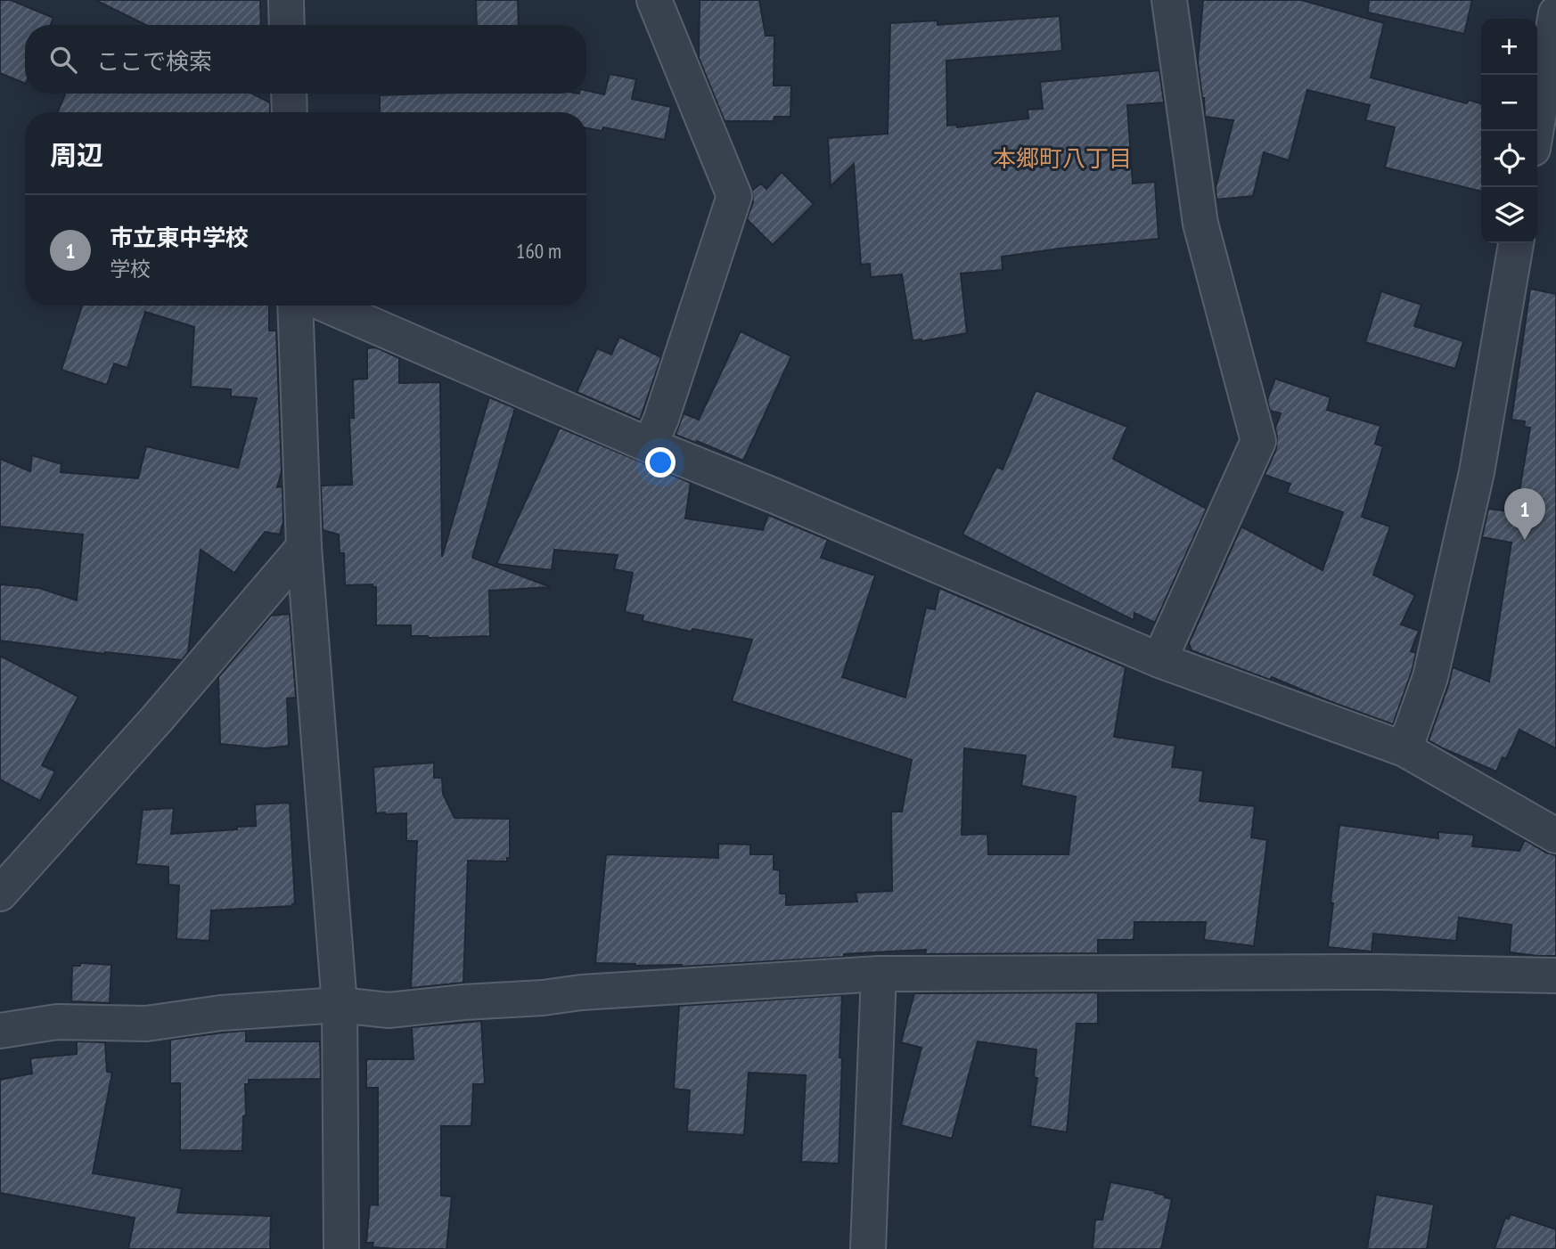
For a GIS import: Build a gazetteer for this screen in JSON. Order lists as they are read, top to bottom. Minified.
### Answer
{"districts":["本郷町八丁目"],"page":{"map_buttons":["+","−"],"search":"ここで検索","heading":"周辺","list":[{"mark":"1","name":"市立東中学校","note":"学校","value":"160 m"}],"pins":"1"}}
